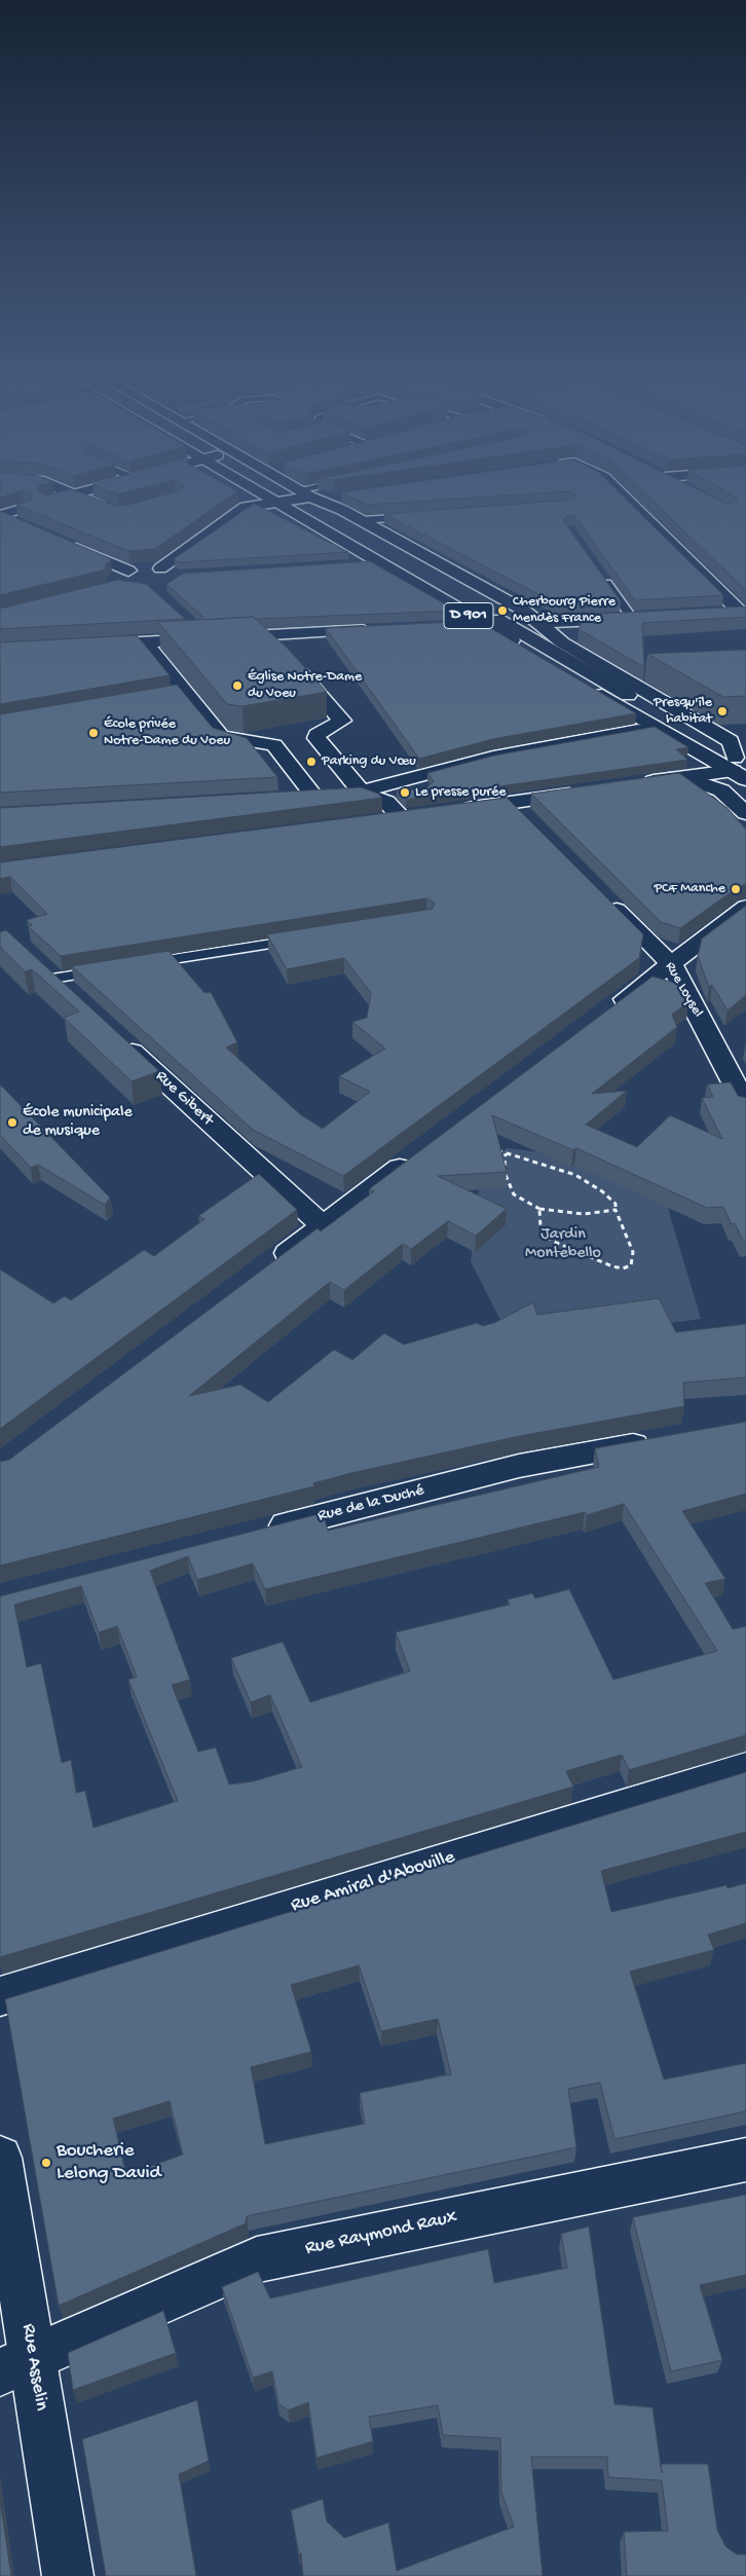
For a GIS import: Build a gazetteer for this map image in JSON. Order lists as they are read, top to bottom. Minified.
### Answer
{"streets":{"street":["D 901","Rue Loysel","Rue Gibert","Rue de la Duché","Rue Amiral d'Aboville","Rue Raymond Raux","Rue Asselin"]},"crossings":[["Rue Raymond Raux","Rue Asselin"]],"parks":["Jardin Montebello"],"places":["Cherbourg Pierre Mendès France","Église Notre-Dame du Voeu","Presqu'île habitat","École privée Notre-Dame du Voeu","Parking du Vœu","Le presse purée","PCF Manche","École municipale de musique","Boucherie Lelong David"]}
